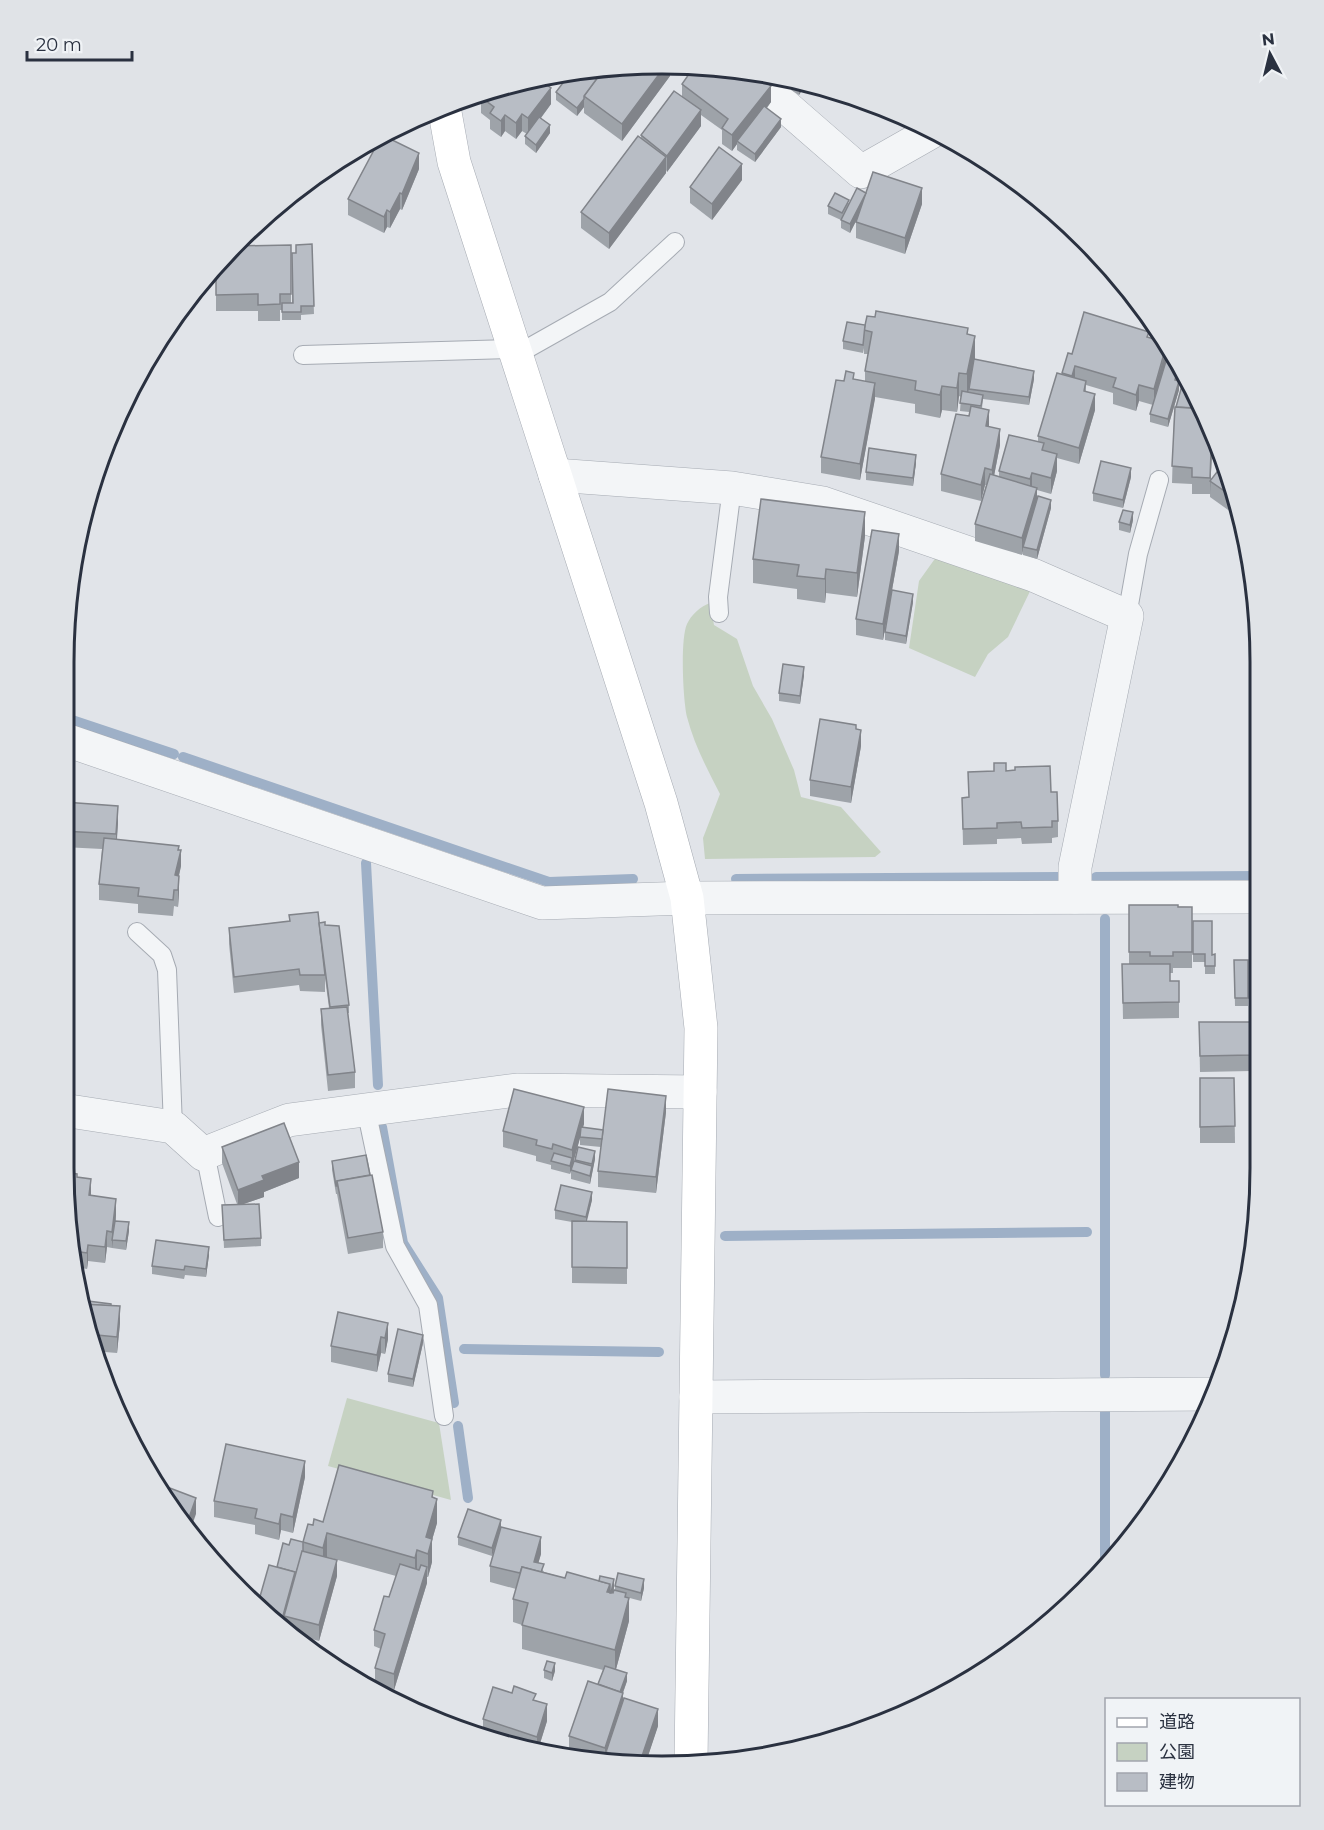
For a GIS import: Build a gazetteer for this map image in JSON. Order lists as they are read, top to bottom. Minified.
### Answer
{"legend":["道路","公園","建物"],"scale_bar":"20 m","north":"top"}
